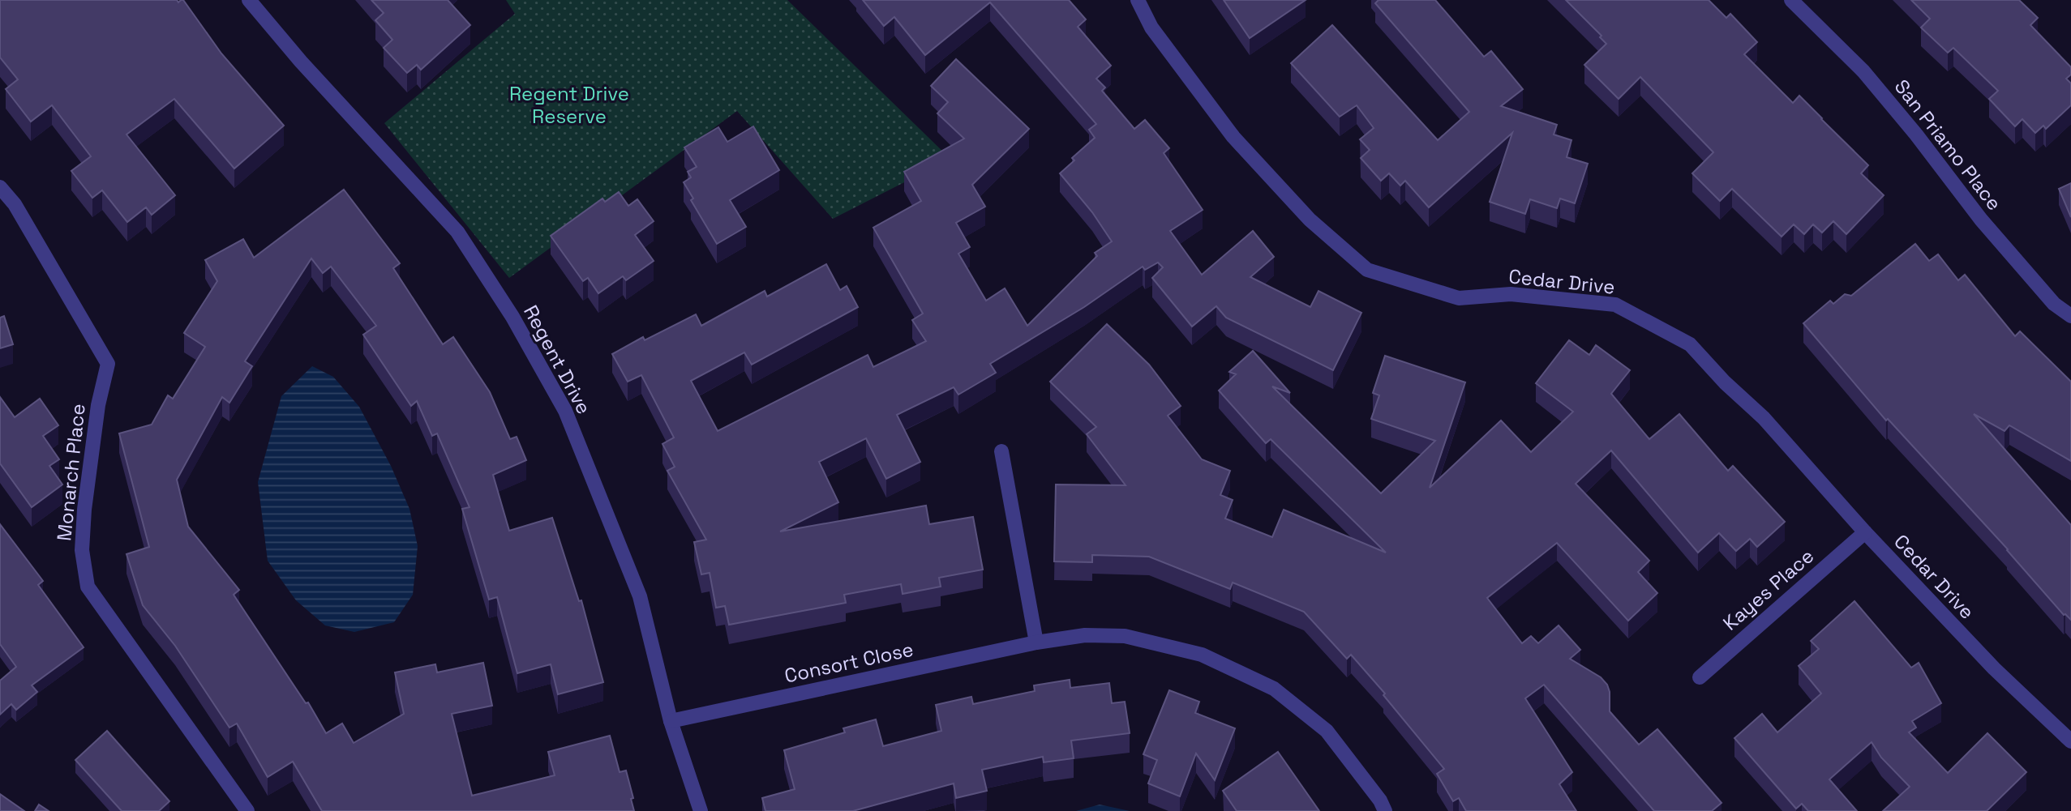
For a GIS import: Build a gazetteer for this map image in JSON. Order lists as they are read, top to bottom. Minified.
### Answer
{"streets":{"street":["San Priamo Place","Cedar Drive","Regent Drive","Monarch Place","Kayes Place","Consort Close"]},"crossings":[["Cedar Drive","Kayes Place"],["Regent Drive","Consort Close"]],"parks":["Regent Drive Reserve"]}
